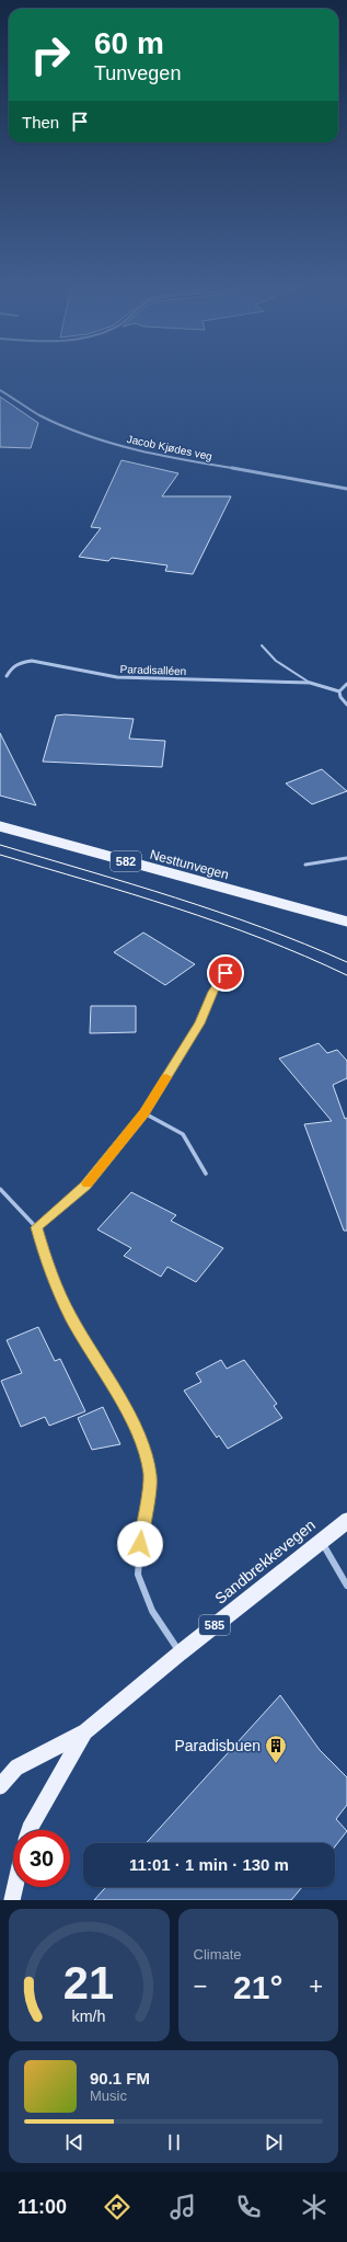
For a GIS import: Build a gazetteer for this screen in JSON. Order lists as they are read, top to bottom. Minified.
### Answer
{"streets":{"main road":["582","Nesttunvegen","Sandbrekkevegen","585"],"street":["Jacob Kjødes veg","Paradisalléen"]},"places":{"building":["Paradisbuen"]},"page":{"turn":["60 m","Tunvegen"],"then":"Then","limit":"30","trip":"11:01 · 1 min · 130 m","tile":"Climate","heat":["−","21°","+"],"song":["90.1 FM","Music"],"tabs":"11:00","gauge":["21","km/h"]}}
